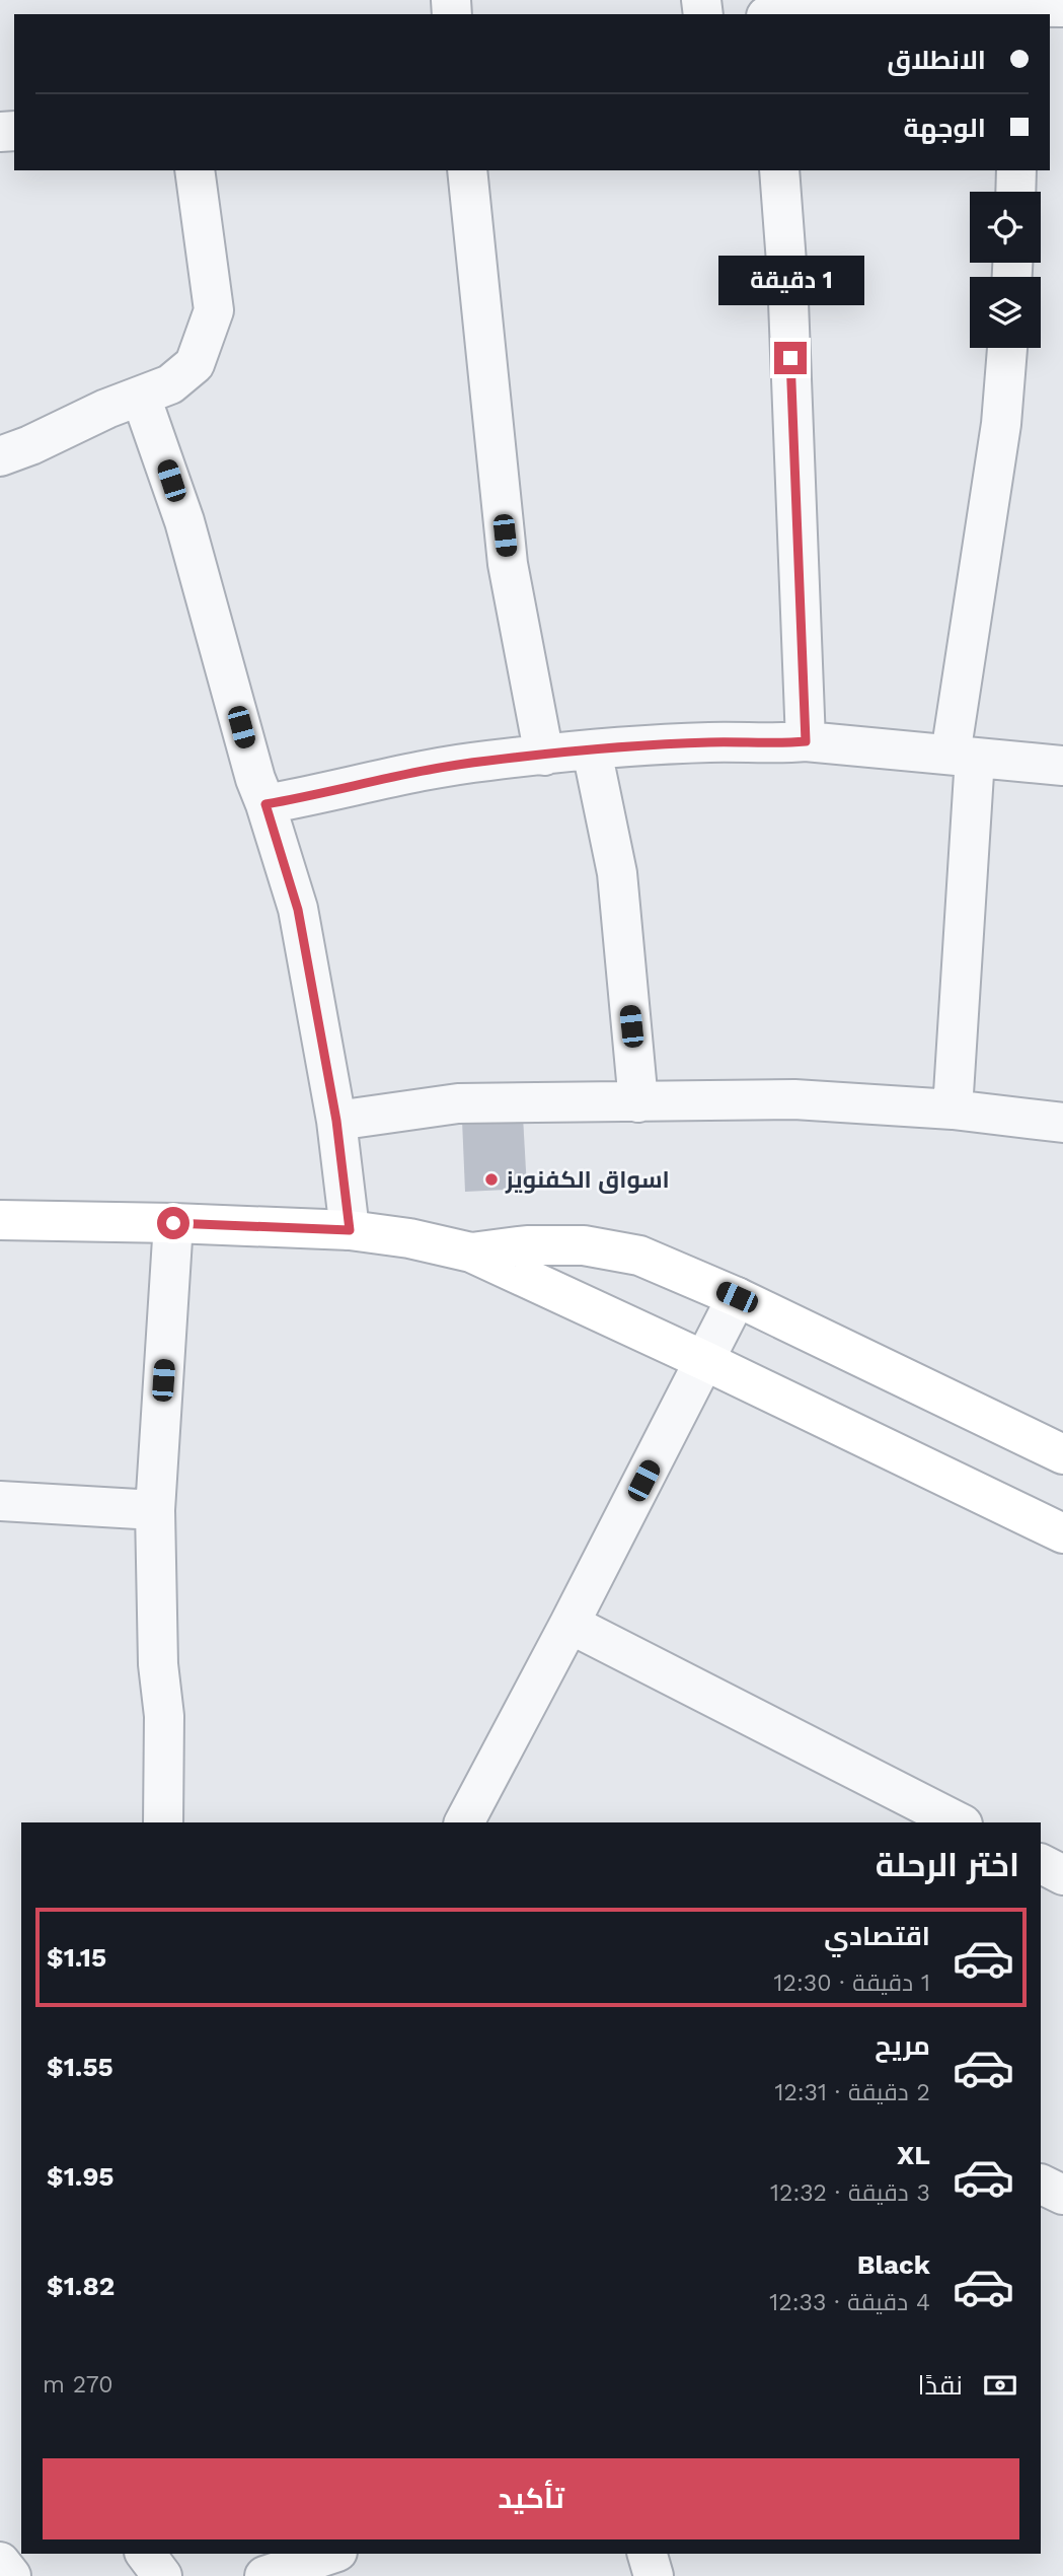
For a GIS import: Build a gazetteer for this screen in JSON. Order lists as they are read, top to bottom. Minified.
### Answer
{"places":["اسواق الكفنويز"],"page":{"banner":["الانطلاق","الوجهة"],"bubble":"1 دقيقة","heading":"اختر الرحلة","list":[{"name":"اقتصادي","note":"1 دقيقة · 12:30","value":"$1.15"},{"name":"مريح","note":"2 دقيقة · 12:31","value":"$1.55"},{"name":"XL","note":"3 دقيقة · 12:32","value":"$1.95"},{"name":"Black","note":"4 دقيقة · 12:33","value":"$1.82"}],"pay":["نقدًا","270 m"],"buttons":"تأكيد"}}
